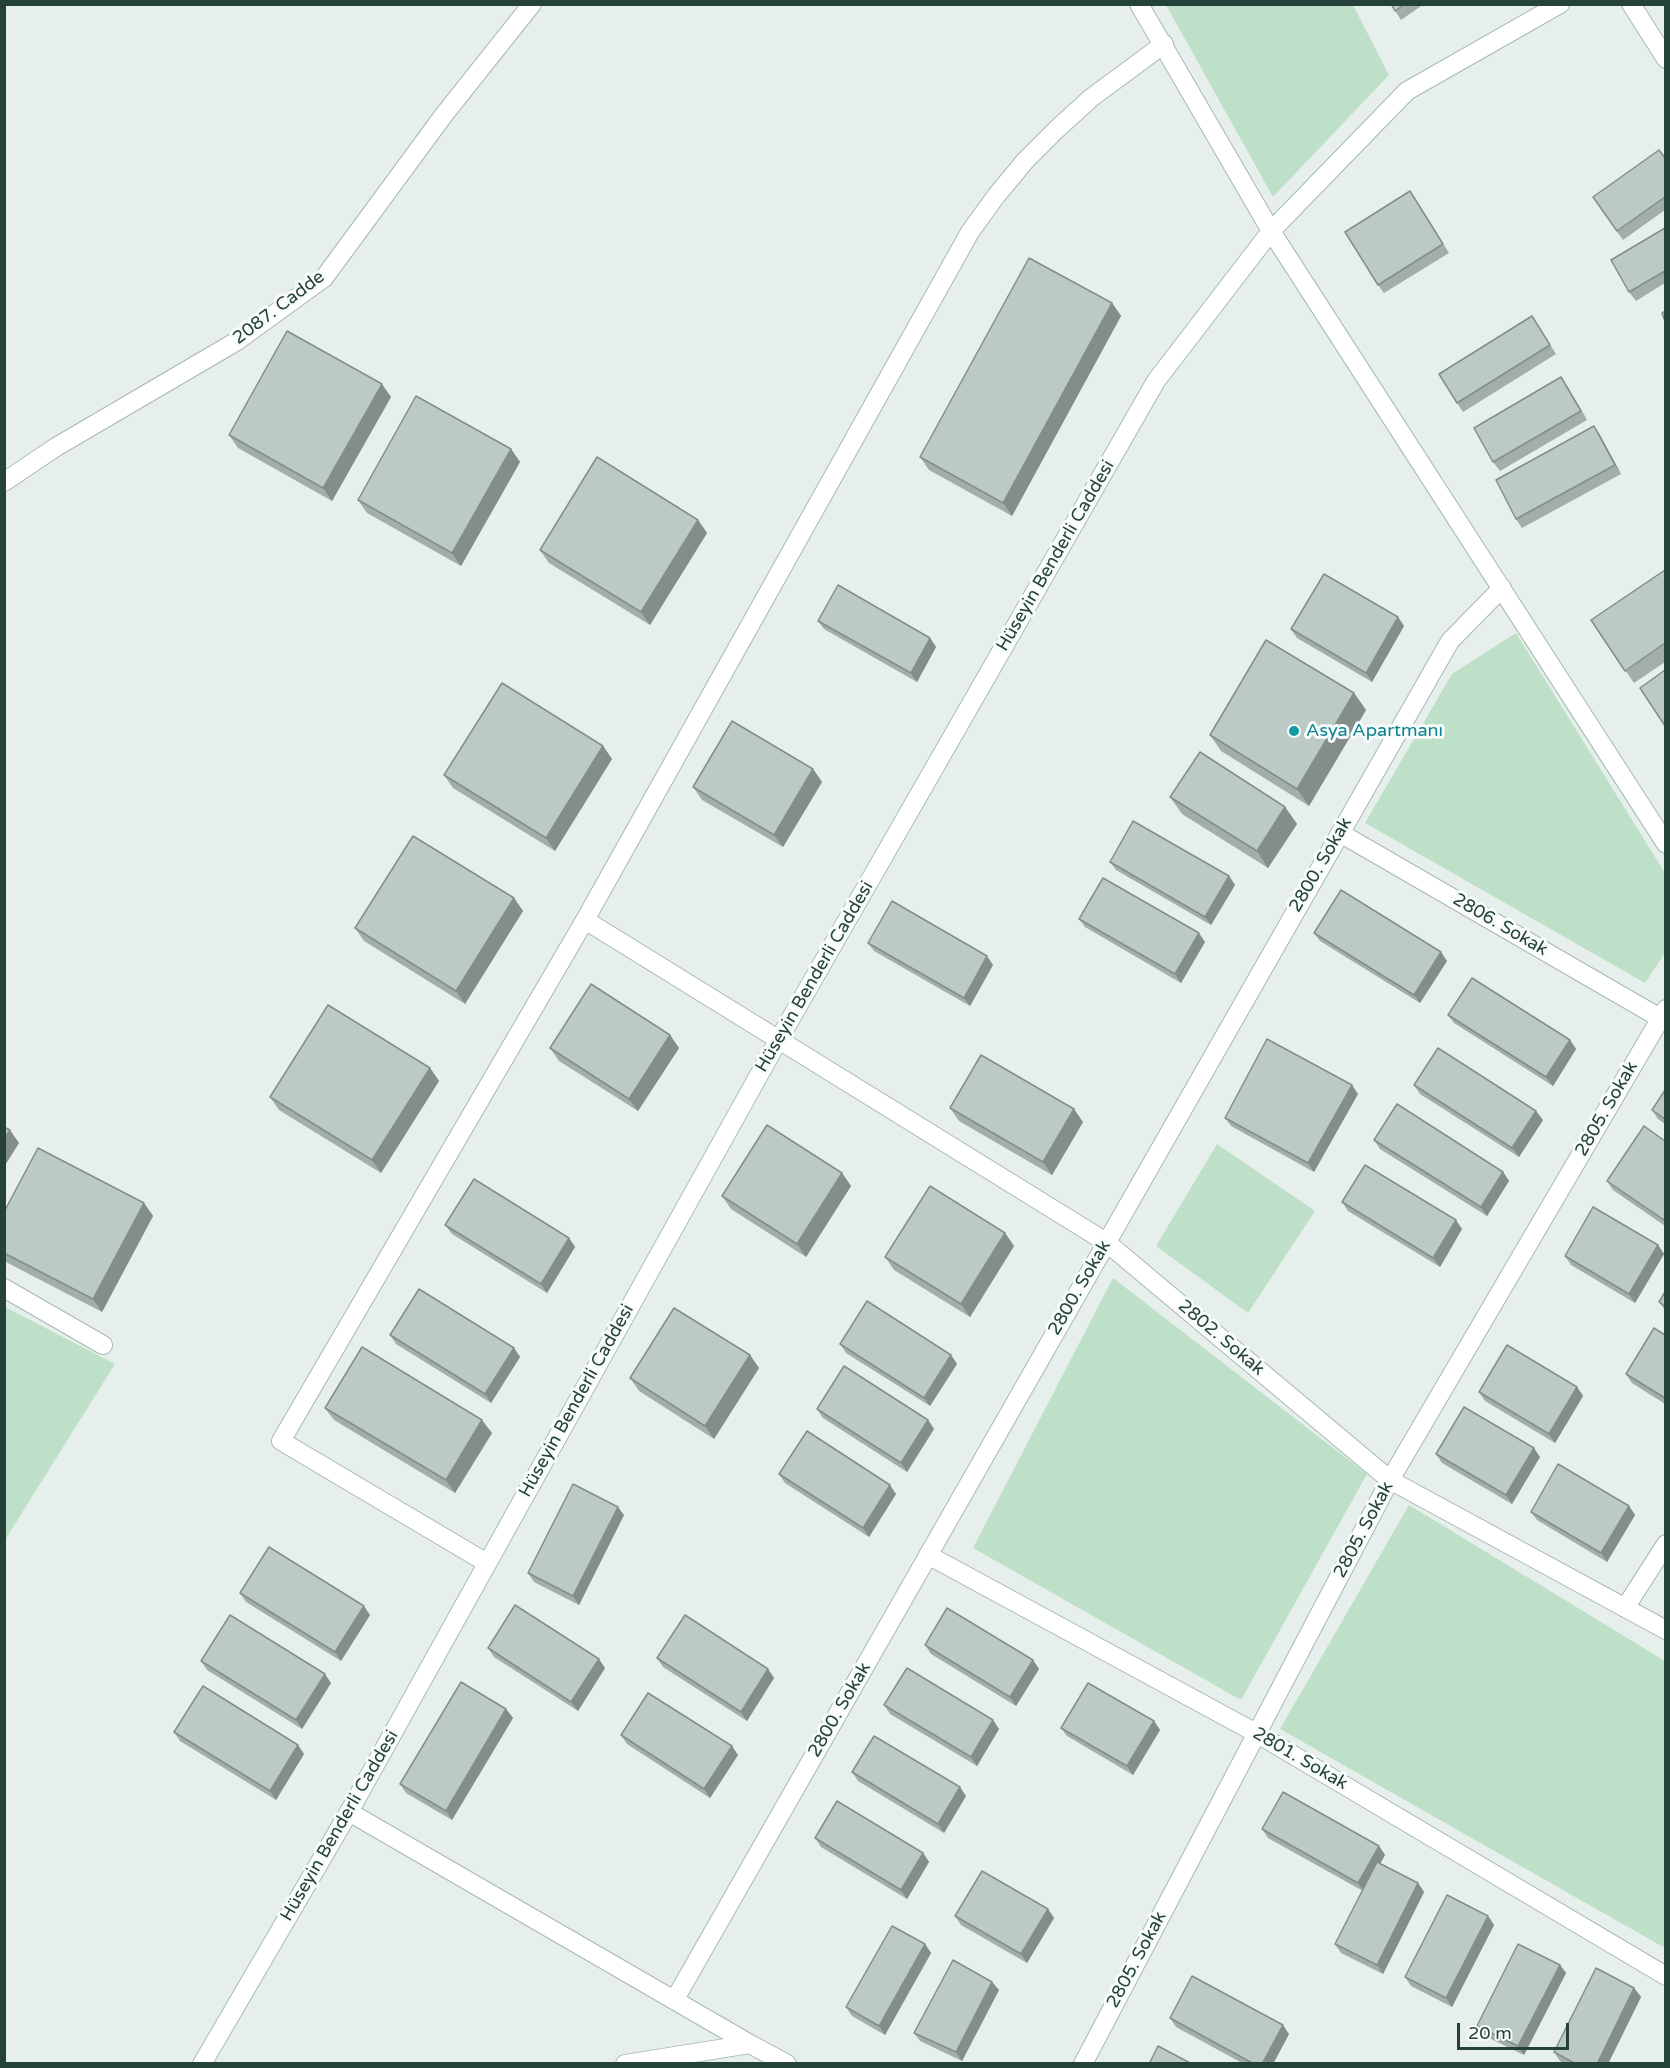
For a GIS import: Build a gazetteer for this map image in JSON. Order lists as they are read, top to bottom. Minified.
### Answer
{"streets":{"street":["2087. Cadde","Hüseyin Benderli Caddesi","2800. Sokak","2806. Sokak","2805. Sokak","2802. Sokak","2801. Sokak"]},"crossings":[["Hüseyin Benderli Caddesi","2802. Sokak"],["2800. Sokak","2806. Sokak"],["2800. Sokak","2802. Sokak"],["2800. Sokak","2801. Sokak"],["2806. Sokak","2805. Sokak"],["2805. Sokak","2802. Sokak"],["2805. Sokak","2801. Sokak"]],"places":["Asya Apartmanı"],"scale_bar":"20 m"}
